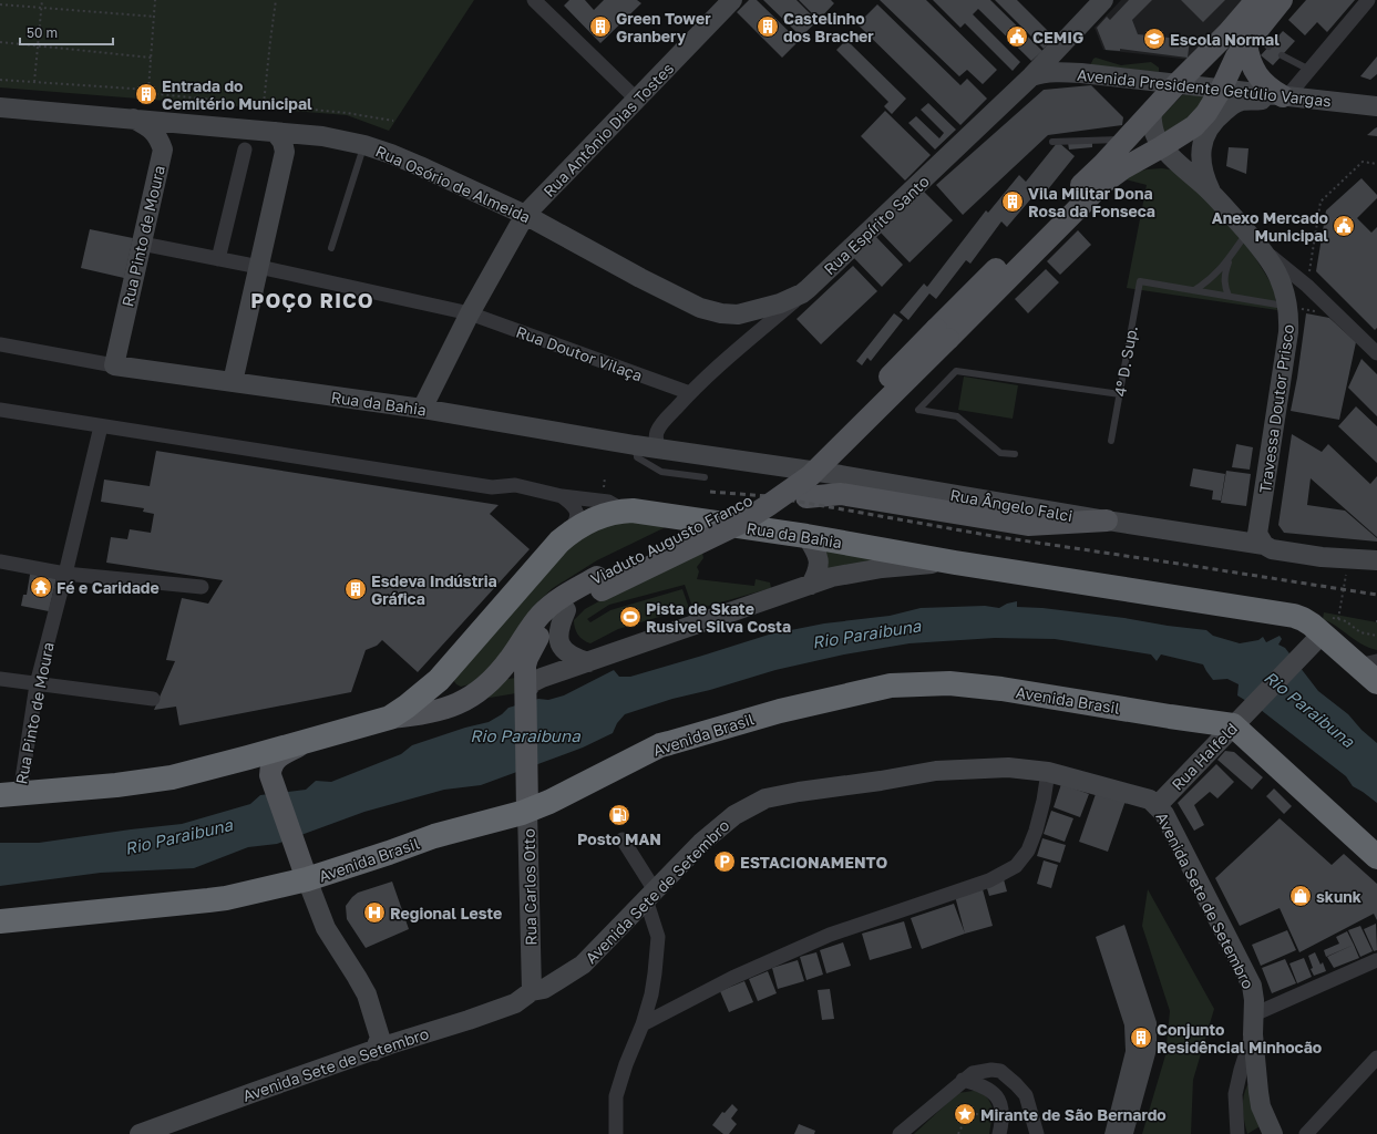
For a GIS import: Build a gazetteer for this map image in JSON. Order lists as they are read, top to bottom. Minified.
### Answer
{"streets":{"highway":["Rua da Bahia","Avenida Brasil"],"main road":["Avenida Presidente Getúlio Vargas","Rua Antônio Dias Tostes","Rua Osório de Almeida","Rua Espírito Santo","Rua Pinto de Moura","Travessa Doutor Prisco","Rua Ângelo Falci","Viaduto Augusto Franco","Rua Halfeld","Rua Carlos Otto","Avenida Sete de Setembro"],"street":["Rua Doutor Vilaça"],"lane":["4º D. Sup."]},"crossings":[["Avenida Presidente Getúlio Vargas","Rua Espírito Santo"],["Rua Antônio Dias Tostes","Rua Osório de Almeida"],["Rua Antônio Dias Tostes","Rua Doutor Vilaça"],["Rua Antônio Dias Tostes","Rua da Bahia"],["Rua Osório de Almeida","Rua Espírito Santo"],["Rua Osório de Almeida","Rua Pinto de Moura"],["Rua Espírito Santo","Rua Doutor Vilaça"],["Rua Espírito Santo","Rua da Bahia"],["Rua Pinto de Moura","Rua Doutor Vilaça"],["Rua Pinto de Moura","Rua da Bahia"],["Rua da Bahia","Rua Ângelo Falci"],["Travessa Doutor Prisco","Rua Ângelo Falci"],["Viaduto Augusto Franco","Rua Carlos Otto"],["Avenida Brasil","Rua Halfeld"],["Avenida Brasil","Rua Carlos Otto"],["Rua Halfeld","Avenida Sete de Setembro"],["Rua Carlos Otto","Avenida Sete de Setembro"]],"districts":["POÇO RICO"],"water":["Rio Paraibuna"],"places":{"building":["Green Tower Granbery","Castelinho dos Bracher","Entrada do Cemitério Municipal","Vila Militar Dona Rosa da Fonseca","Esdeva Indústria Gráfica","Conjunto Residêncial Minhocão"],"public building":["CEMIG","Anexo Mercado Municipal"],"school or university":["Escola Normal"],"temple":["Fé e Caridade"],"sports":["Pista de Skate Rusivel Silva Costa"],"fuel station":["Posto MAN"],"parking":["ESTACIONAMENTO"],"shop":["skunk"],"hospital":["Regional Leste"],"place":["Mirante de São Bernardo"]},"scale_bar":"50 m"}
